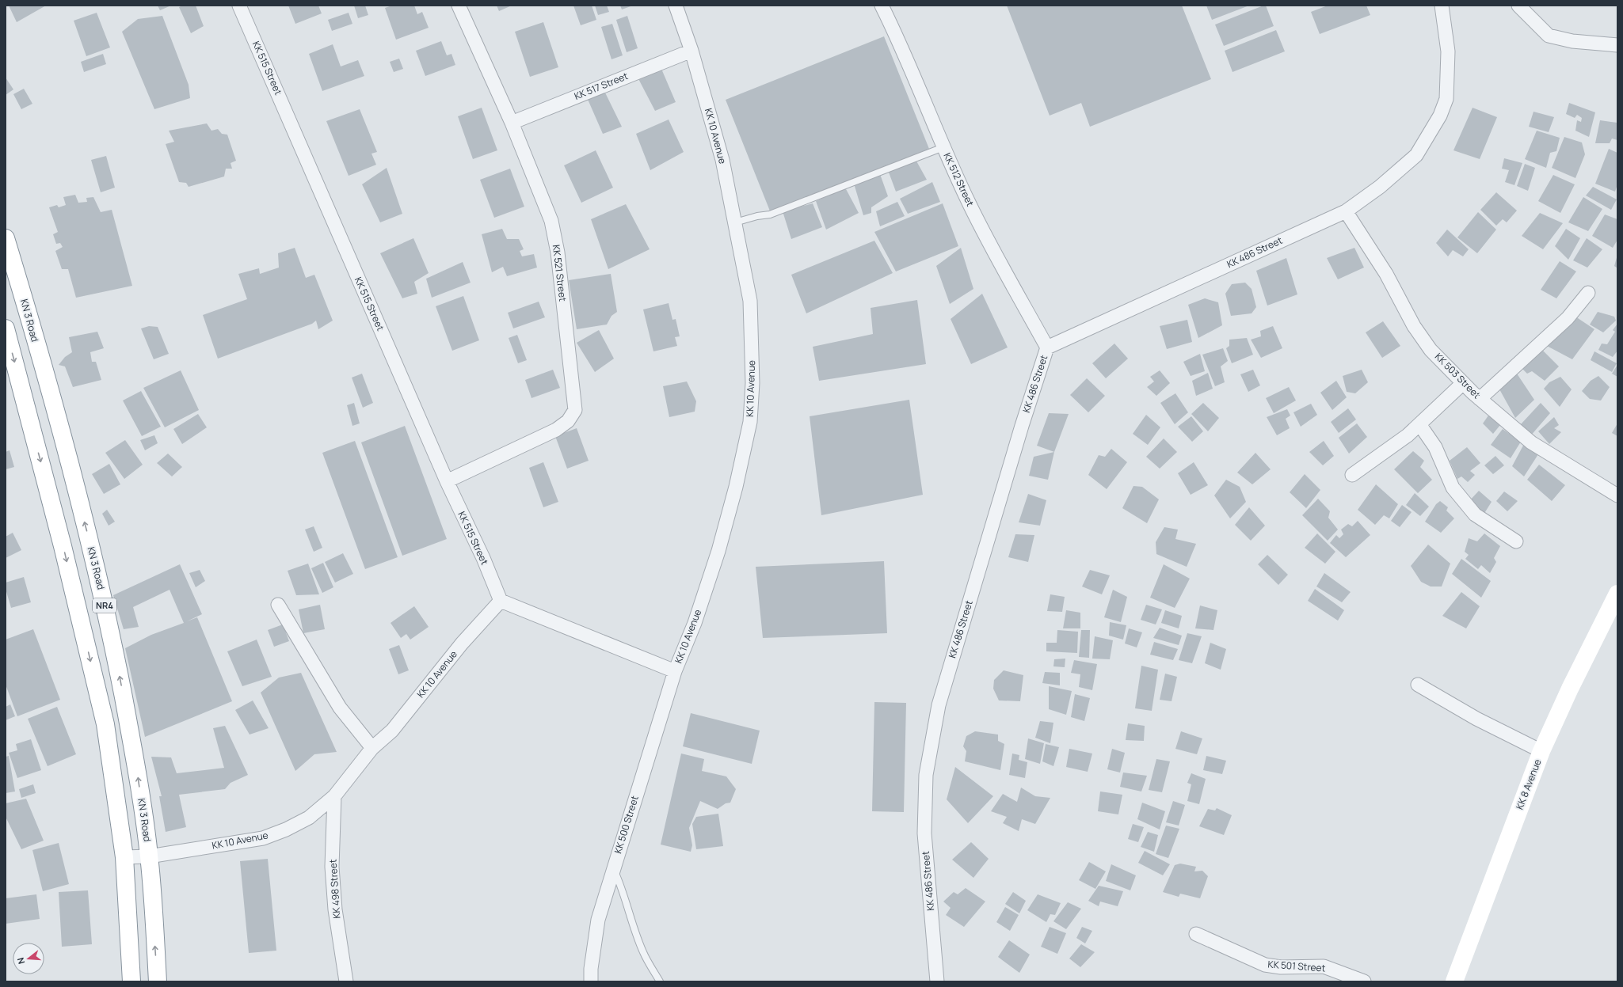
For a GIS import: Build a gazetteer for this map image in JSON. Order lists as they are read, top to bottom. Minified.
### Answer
{"streets":{"main road":["KN 3 Road","NR4","KK 8 Avenue"],"street":["KK 515 Street","KK 517 Street","KK 10 Avenue","KK 512 Street","KK 486 Street","KK 521 Street","KK 503 Street","KK 500 Street","KK 498 Street","KK 501 Street"]},"crossings":[["KK 515 Street","KK 10 Avenue"],["KK 515 Street","KK 521 Street"],["KK 517 Street","KK 10 Avenue"],["KK 517 Street","KK 521 Street"],["KK 10 Avenue","KN 3 Road"],["KK 10 Avenue","NR4"],["KK 10 Avenue","KK 500 Street"],["KK 10 Avenue","KK 498 Street"],["KK 512 Street","KK 486 Street"],["KK 486 Street","KK 503 Street"]],"north":"left"}
